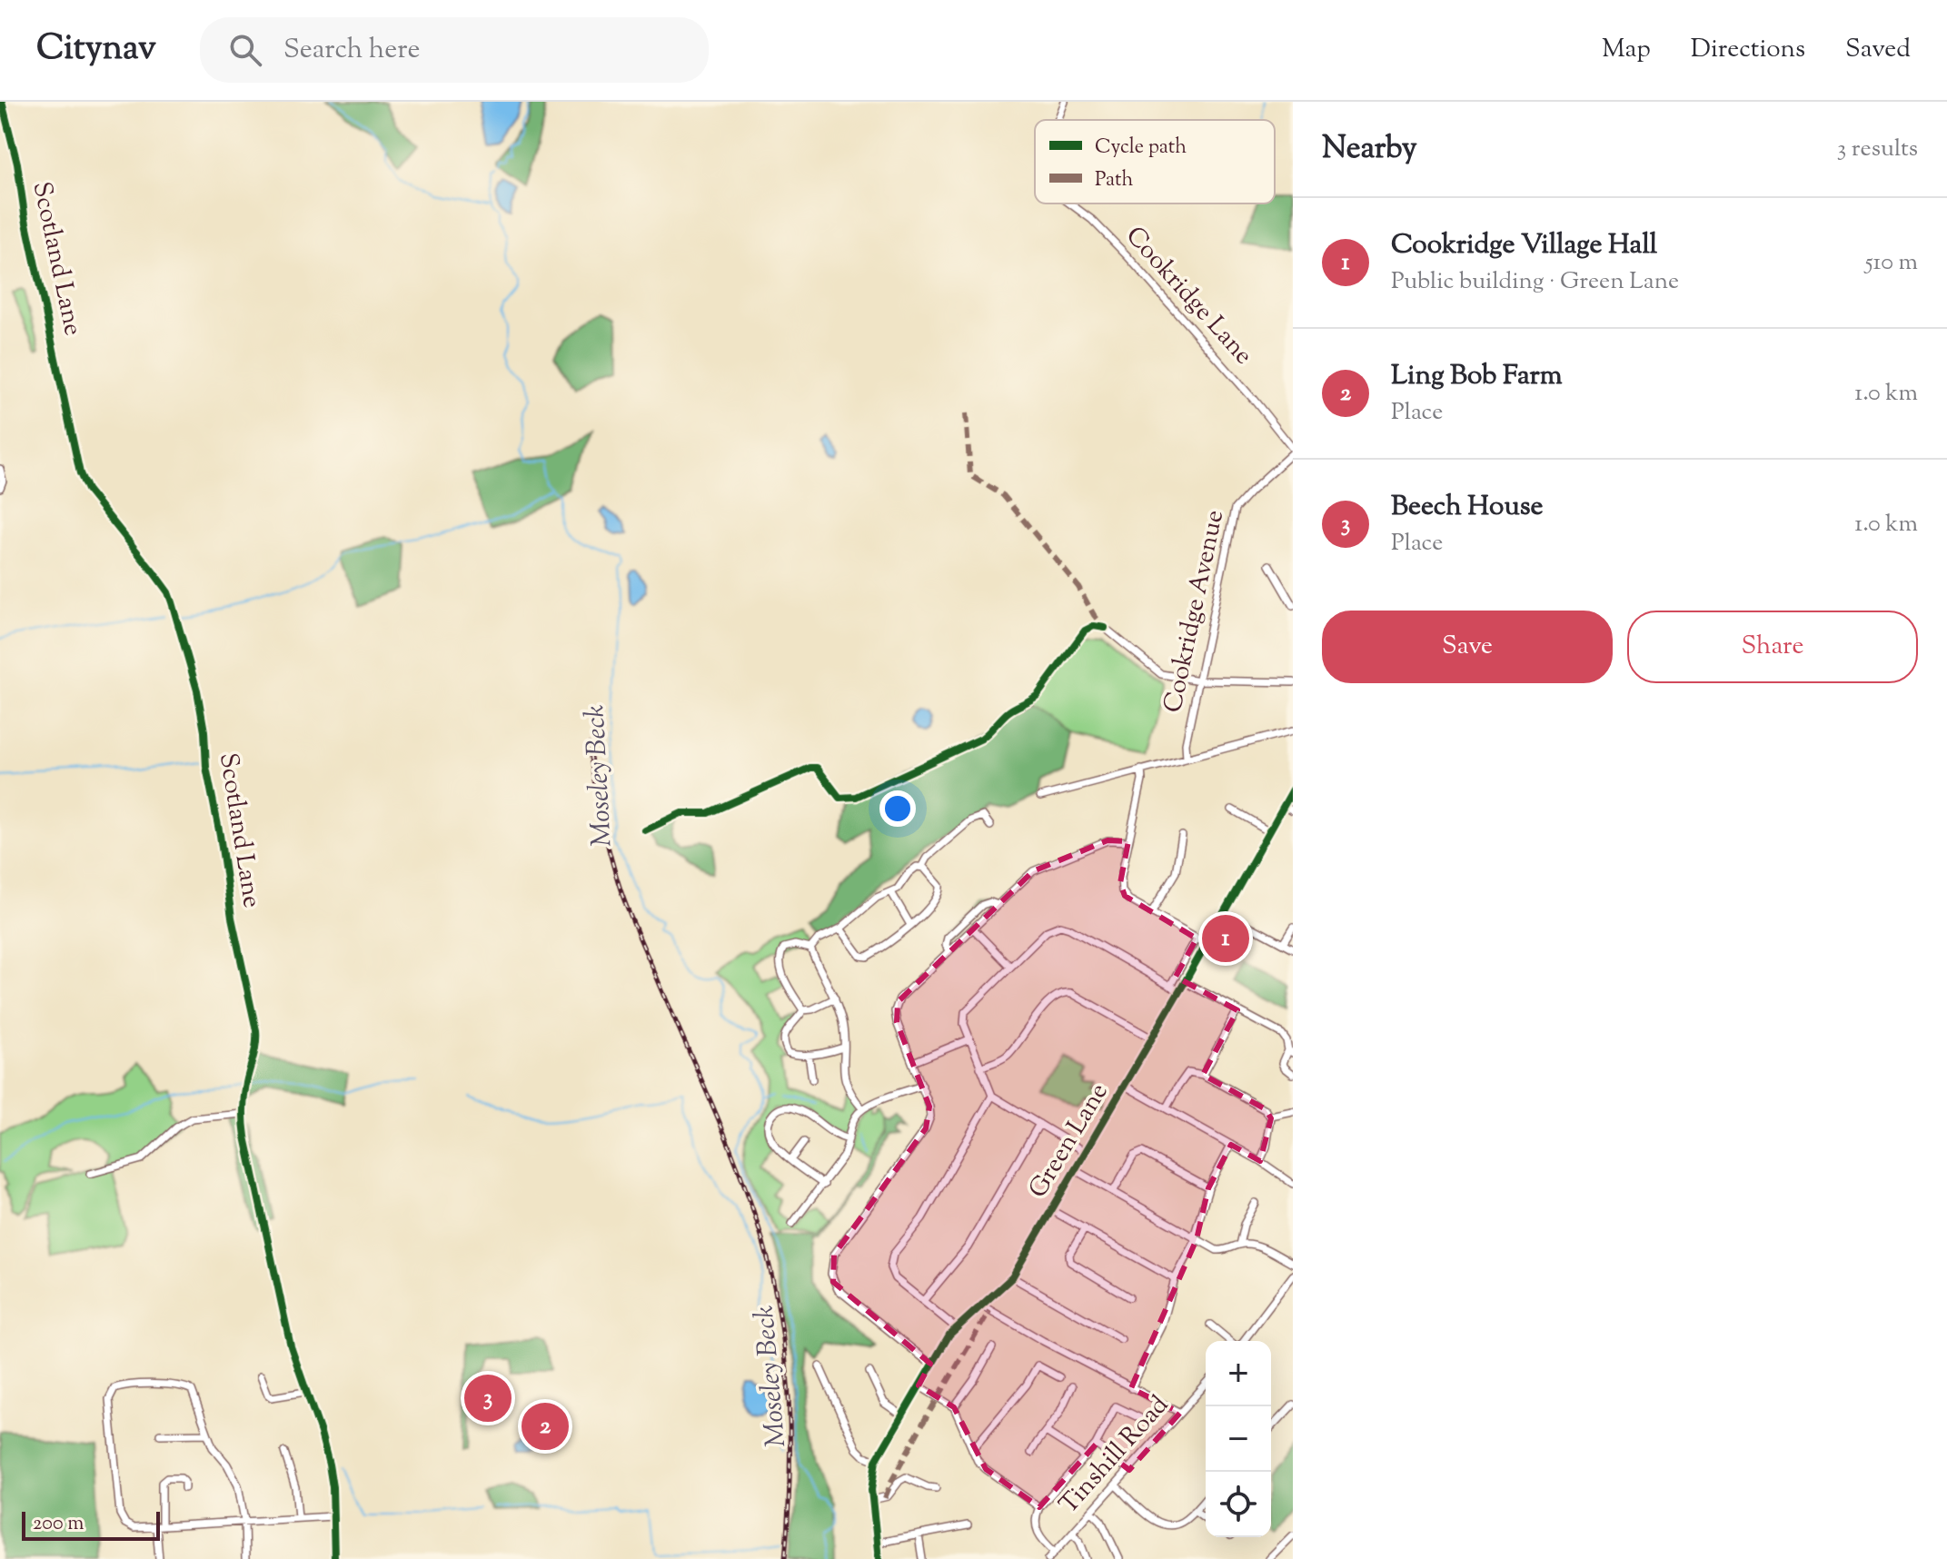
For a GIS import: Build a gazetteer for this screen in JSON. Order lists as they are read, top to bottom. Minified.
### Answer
{"streets":{"street":["Scotland Lane","Cookridge Lane","Cookridge Avenue","Green Lane","Tinshill Road"]},"crossings":[["Cookridge Lane","Cookridge Avenue"]],"water":["Moseley Beck"],"legend":["Cycle path","Path"],"scale_bar":"200 m","page":{"header":"Citynav","search":"Search here","nav":["Map","Directions","Saved"],"heading":["Nearby","3 results"],"list":[{"mark":"1","name":"Cookridge Village Hall","note":"Public building · Green Lane","value":"510 m"},{"mark":"2","name":"Ling Bob Farm","note":"Place","value":"1.0 km"},{"mark":"3","name":"Beech House","note":"Place","value":"1.0 km"}],"buttons":["Save","Share"],"pins":["1","3","2"],"map_buttons":["+","−"],"scale":"200 m"}}
